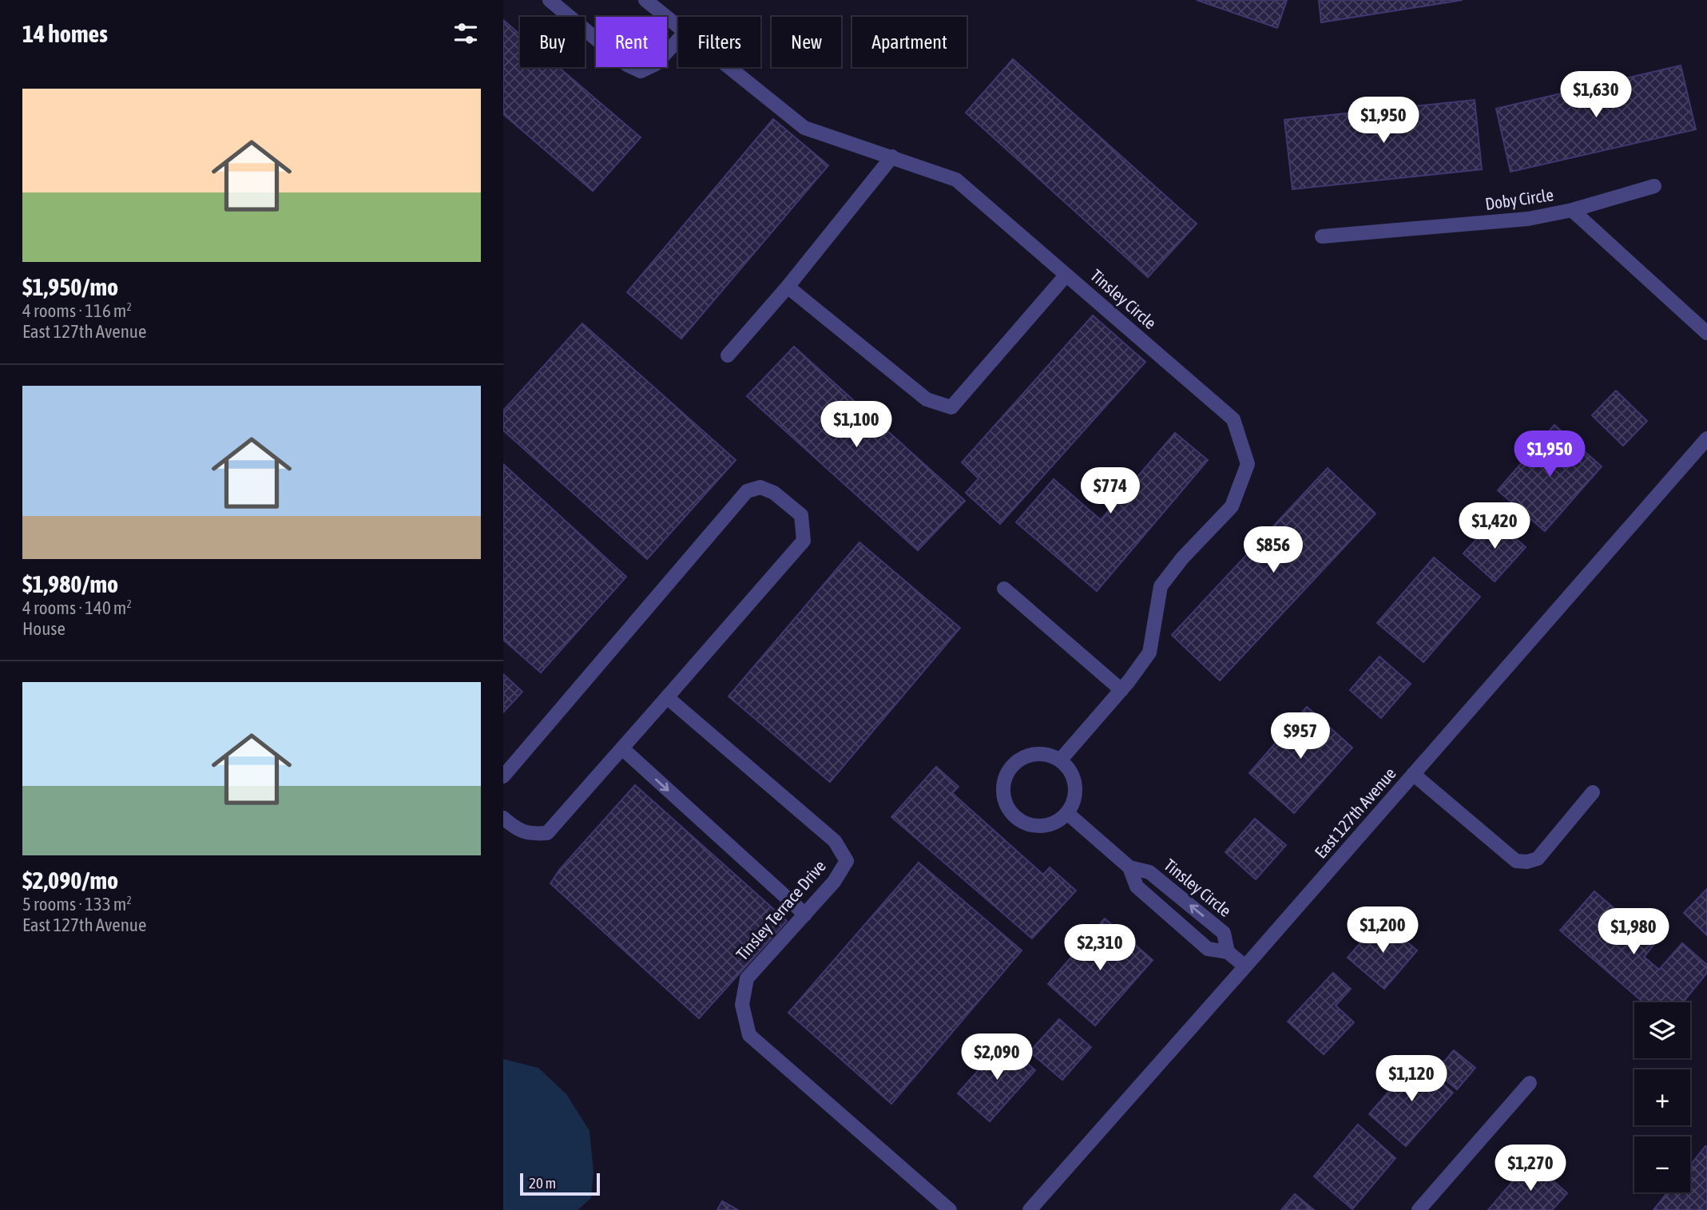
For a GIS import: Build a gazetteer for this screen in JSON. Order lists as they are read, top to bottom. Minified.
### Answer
{"streets":{"street":["Doby Circle","Tinsley Circle","East 127th Avenue","Tinsley Terrace Drive"]},"crossings":[["Tinsley Circle","East 127th Avenue"]],"scale_bar":"20 m","page":{"heading":"14 homes","chip":["Buy","Rent","Filters","New","Apartment"],"list":[{"name":"$1,950/mo","note":"4 rooms · 116 m² · East 127th Avenue"},{"name":"$1,980/mo","note":"4 rooms · 140 m² · House"},{"name":"$2,090/mo","note":"5 rooms · 133 m² · East 127th Avenue"}],"price":["$1,630","$1,950","$1,100","$1,950","$774","$1,420","$856","$957","$1,200","$1,980","$2,310","$2,090","$1,120","$1,270"],"map_buttons":["+","−"],"scale":"20 m"}}
